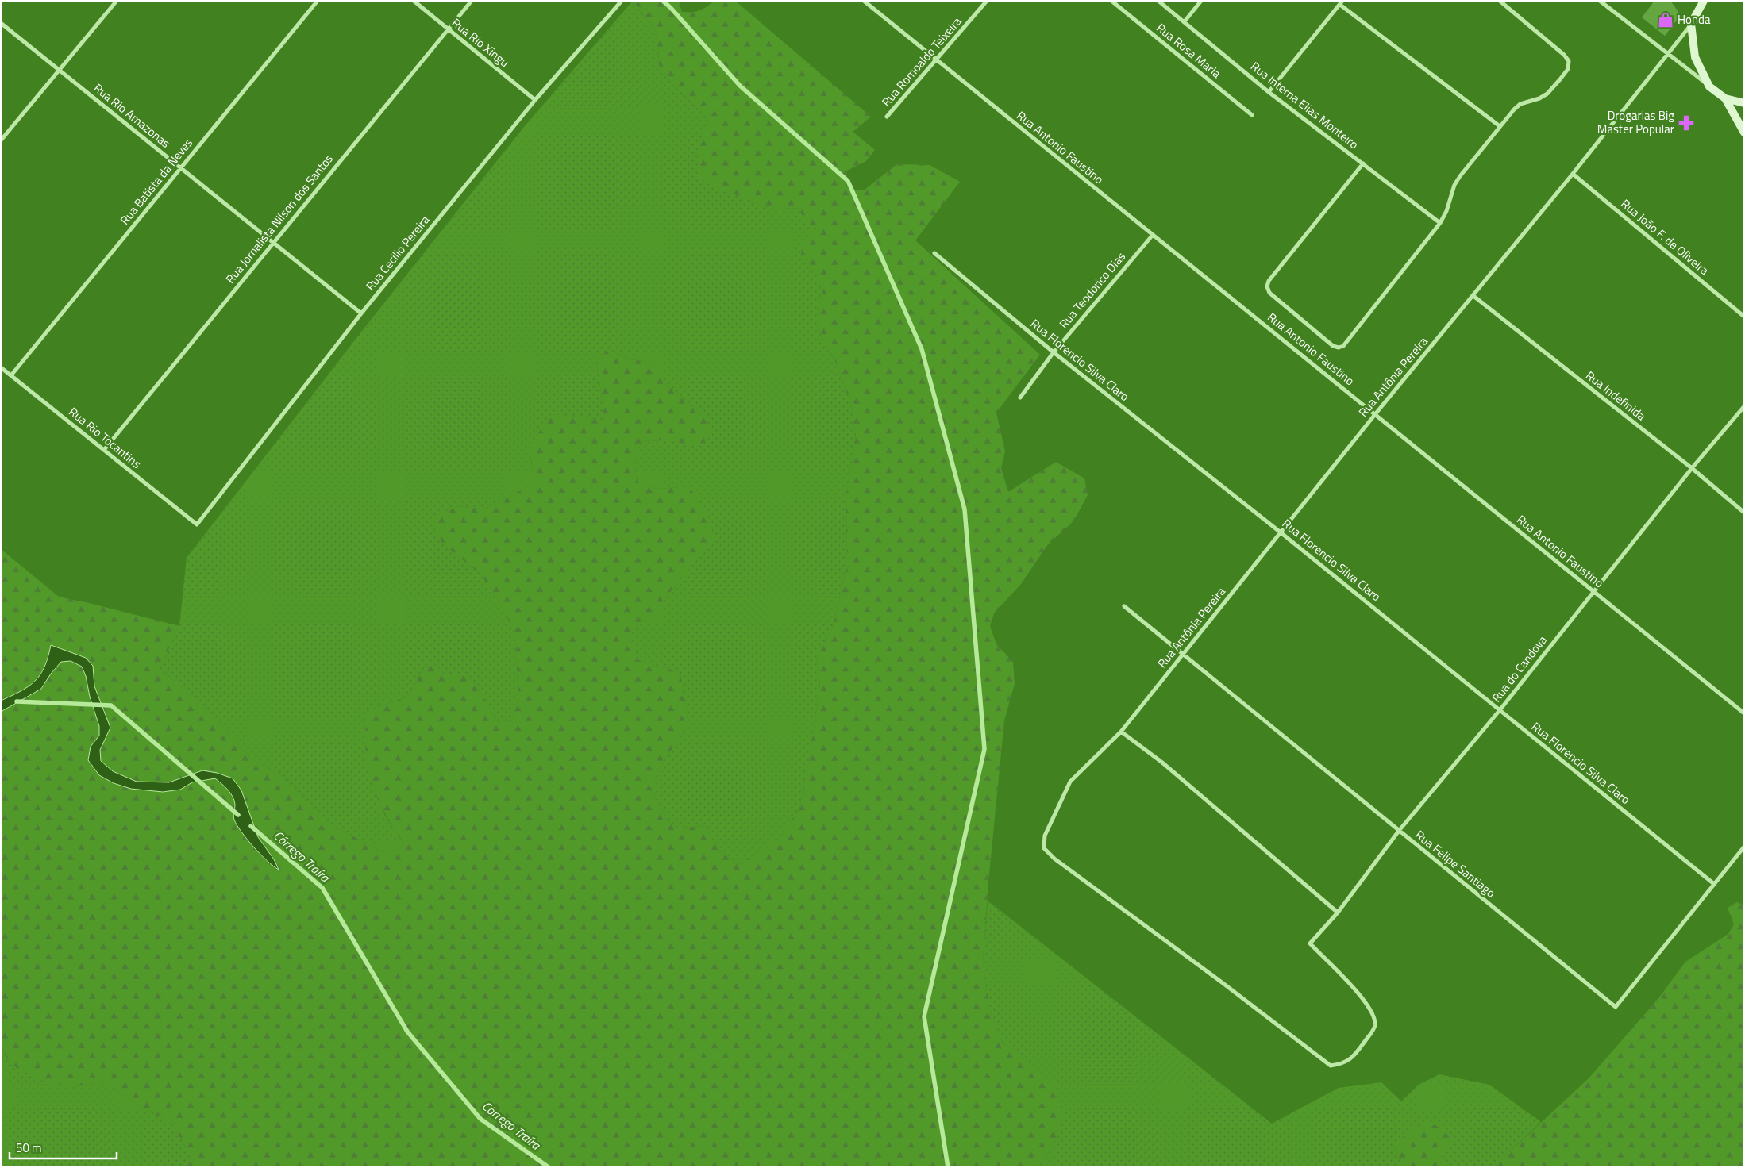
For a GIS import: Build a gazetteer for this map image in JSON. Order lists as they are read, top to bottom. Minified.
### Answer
{"streets":{"street":["Rua Rio Xingu","Rua Rosa Maria","Rua Romoaldo Teixeira","Rua Interna Elias Monteiro","Rua Rio Amazonas","Rua Antonio Faustino","Rua Batista da Neves","Rua Jornalista Nilson dos Santos","Rua João F. de Oliveira","Rua Cecilio Pereira","Rua Teodorico Dias","Rua Florencio Silva Claro","Rua Antônia Pereira","Rua Indefinida","Rua Rio Tocantins","Rua do Candova","Rua Felipe Santiago"]},"crossings":[["Rua Rio Xingu","Rua Jornalista Nilson dos Santos"],["Rua Rio Xingu","Rua Cecilio Pereira"],["Rua Romoaldo Teixeira","Rua Antonio Faustino"],["Rua Rio Amazonas","Rua Batista da Neves"],["Rua Rio Amazonas","Rua Jornalista Nilson dos Santos"],["Rua Rio Amazonas","Rua Cecilio Pereira"],["Rua Antonio Faustino","Rua Teodorico Dias"],["Rua Antonio Faustino","Rua Antônia Pereira"],["Rua Antonio Faustino","Rua do Candova"],["Rua Batista da Neves","Rua Rio Tocantins"],["Rua Jornalista Nilson dos Santos","Rua Rio Tocantins"],["Rua João F. de Oliveira","Rua Antônia Pereira"],["Rua Cecilio Pereira","Rua Rio Tocantins"],["Rua Teodorico Dias","Rua Florencio Silva Claro"],["Rua Florencio Silva Claro","Rua Antônia Pereira"],["Rua Florencio Silva Claro","Rua do Candova"],["Rua Florencio Silva Claro","Rua Felipe Santiago"],["Rua Antônia Pereira","Rua Indefinida"],["Rua Antônia Pereira","Rua do Candova"],["Rua Antônia Pereira","Rua Felipe Santiago"],["Rua Indefinida","Rua do Candova"],["Rua do Candova","Rua Felipe Santiago"]],"water":["Córrego Traíra"],"places":{"shop":["Honda"],"pharmacy":["Drogarias Big Master Popular"]},"scale_bar":"50 m"}
